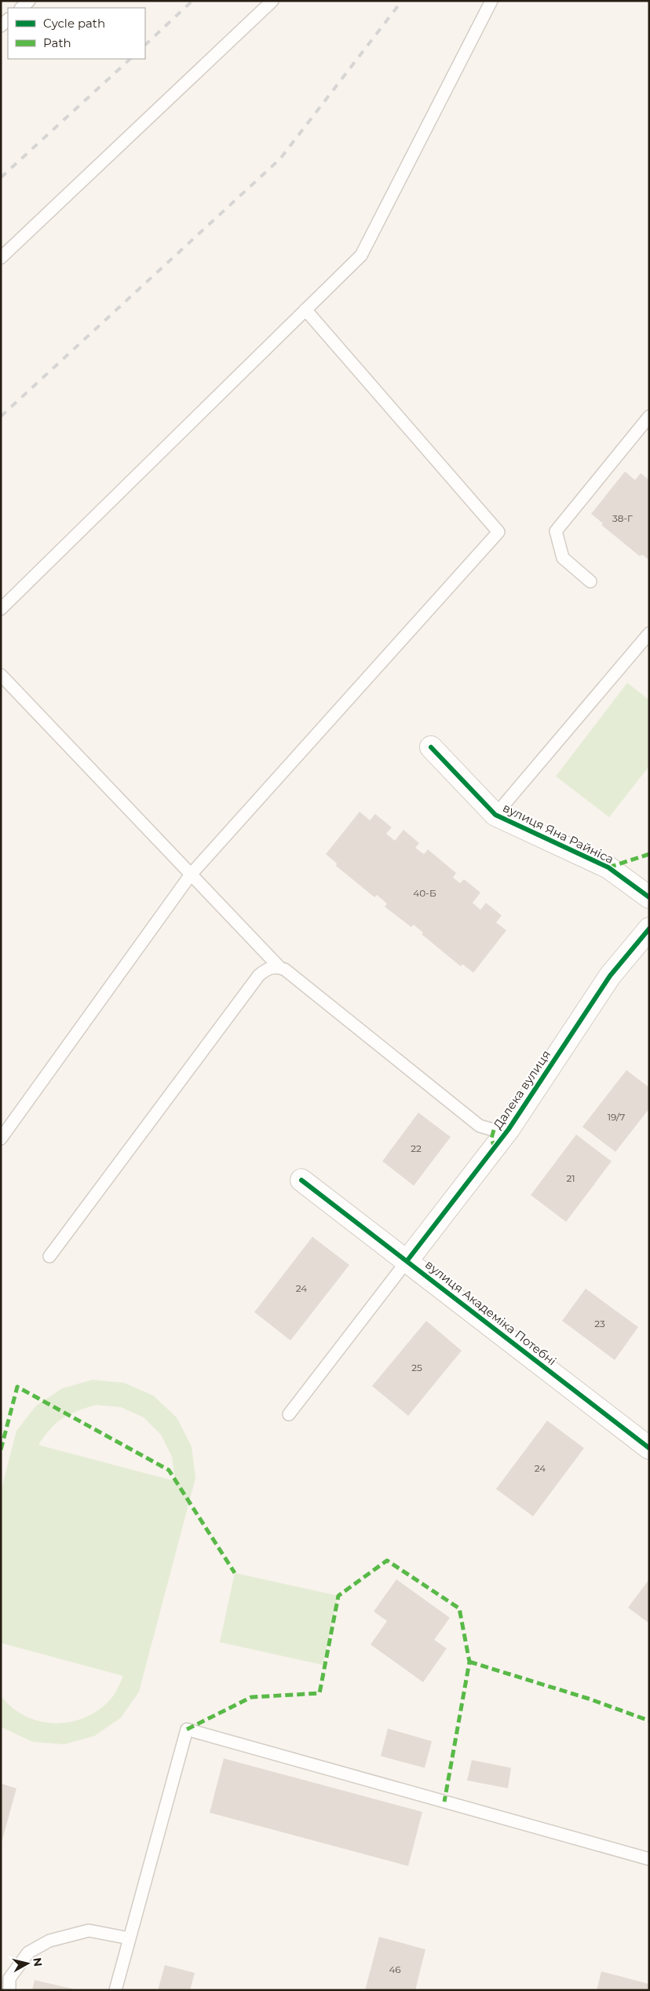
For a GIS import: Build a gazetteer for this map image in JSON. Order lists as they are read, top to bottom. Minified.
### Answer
{"streets":{"street":["вулиця Яна Райніса","Далека вулиця","вулиця Академіка Потебні"]},"crossings":[["Далека вулиця","вулиця Академіка Потебні"]],"house_numbers":["38-Г","40-Б","19/7","22","21","24","23","25","24","46"],"legend":["Cycle path","Path"],"north":"right"}
